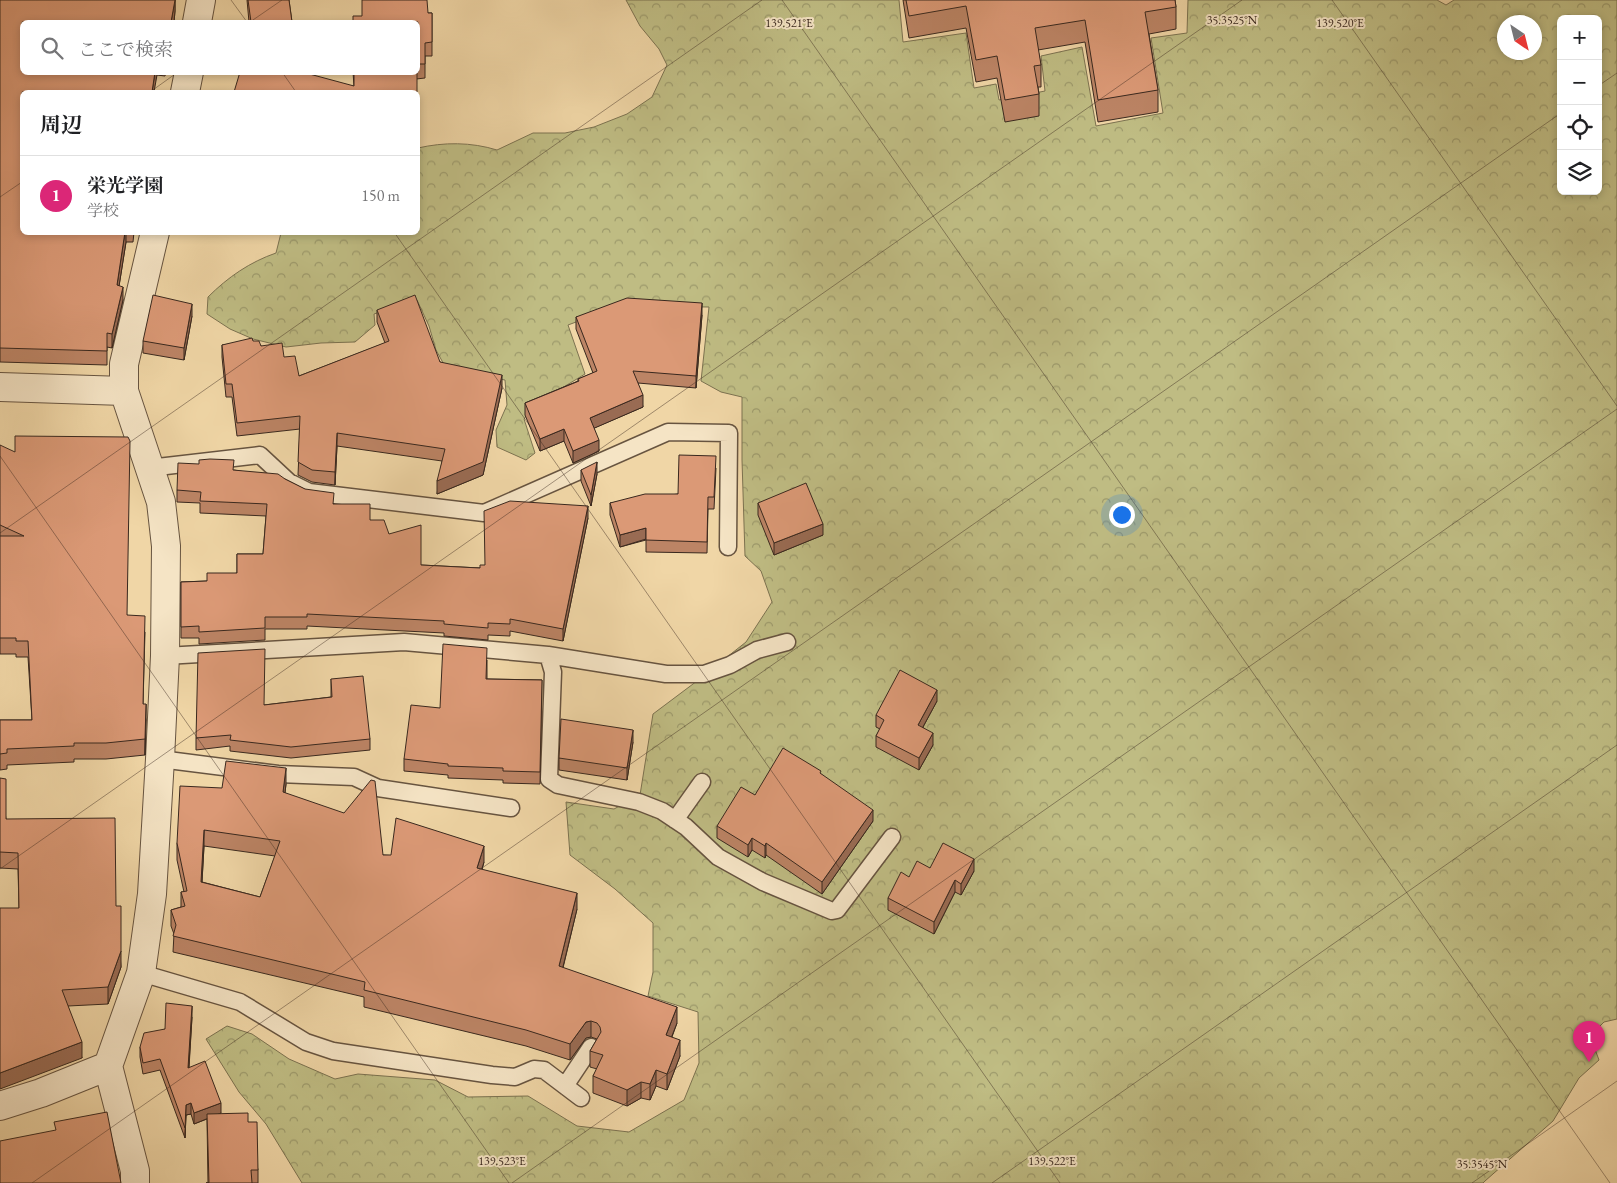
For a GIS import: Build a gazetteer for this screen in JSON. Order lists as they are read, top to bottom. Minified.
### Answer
{"north":"bottom right","page":{"map_buttons":["+","−"],"search":"ここで検索","heading":"周辺","list":[{"mark":"1","name":"栄光学園","note":"学校","value":"150 m"}],"pins":"1"},"coordinates":["35.3525°N","139.521°E","139.520°E","139.523°E","139.522°E","35.3545°N"]}
